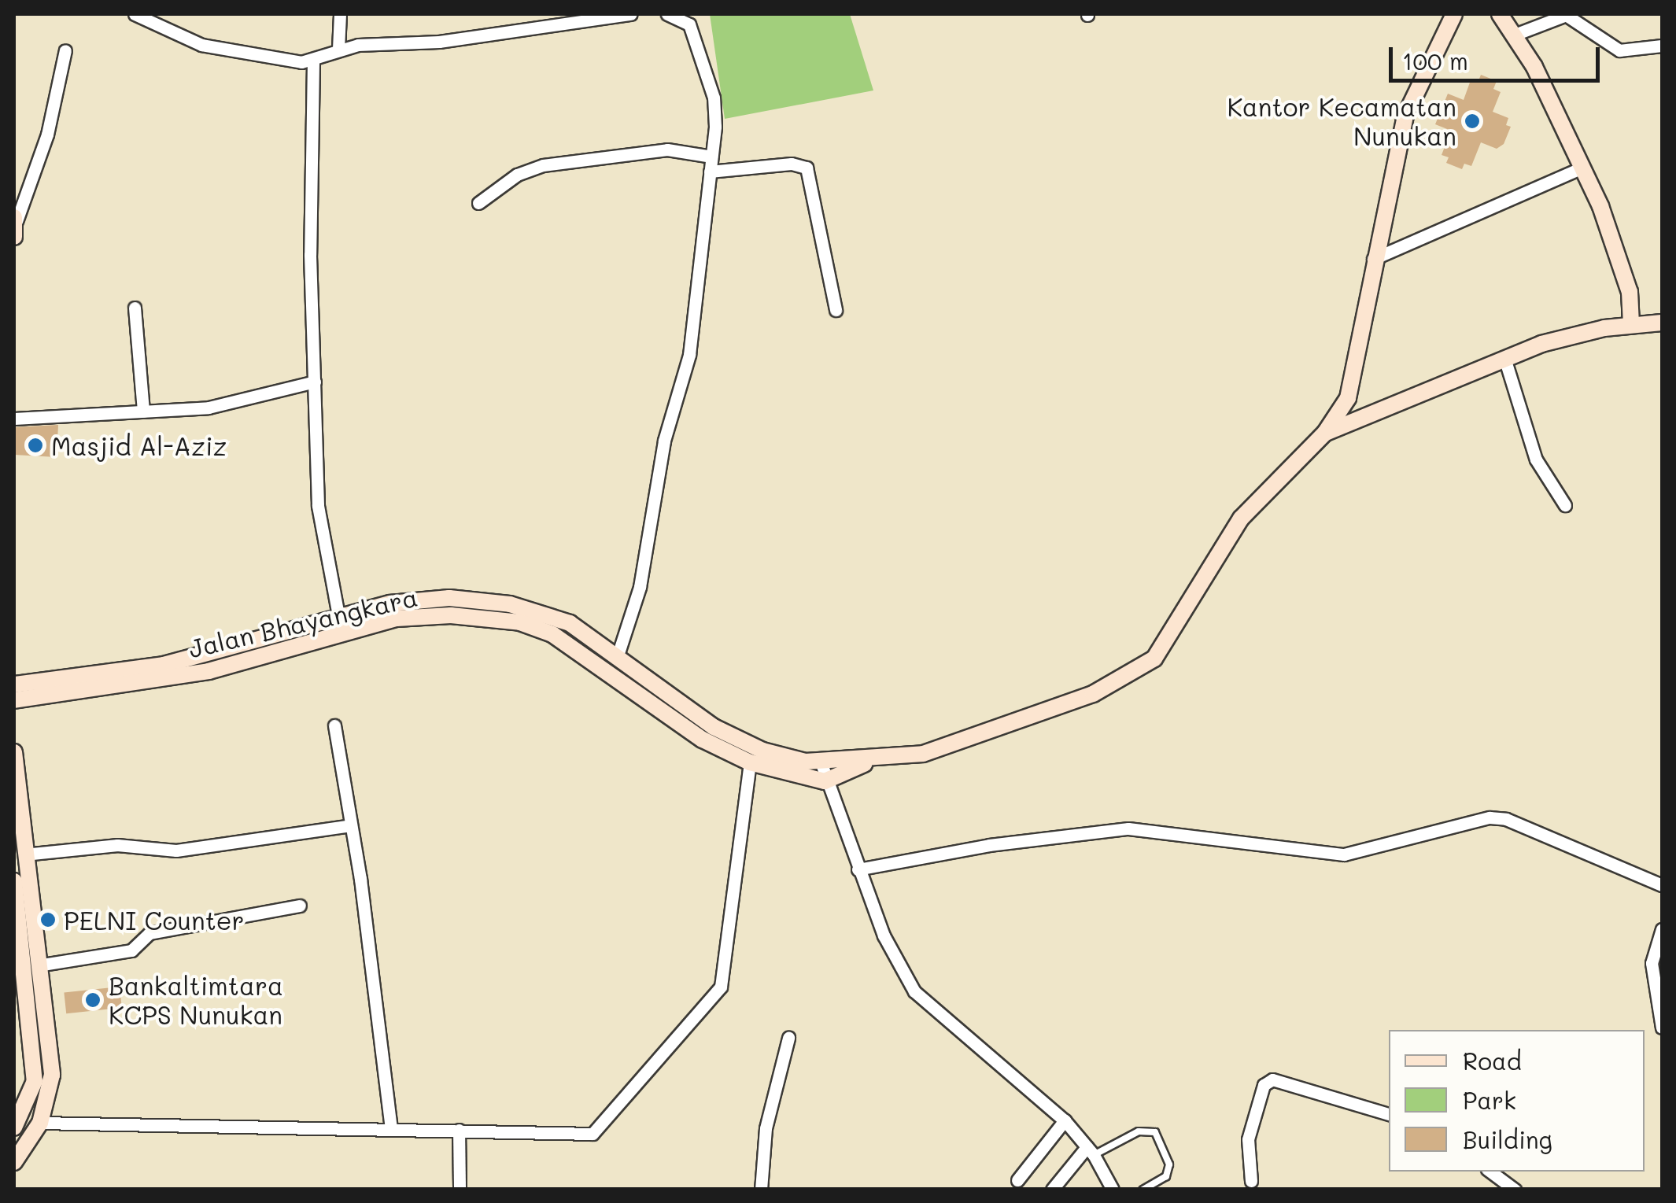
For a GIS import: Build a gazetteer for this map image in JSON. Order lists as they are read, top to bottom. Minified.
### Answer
{"streets":{"main road":["Jalan Bhayangkara"]},"places":["Kantor Kecamatan Nunukan","Masjid Al-Aziz","PELNI Counter","Bankaltimtara KCPS Nunukan"],"legend":["Road","Park","Building"],"scale_bar":"100 m"}
